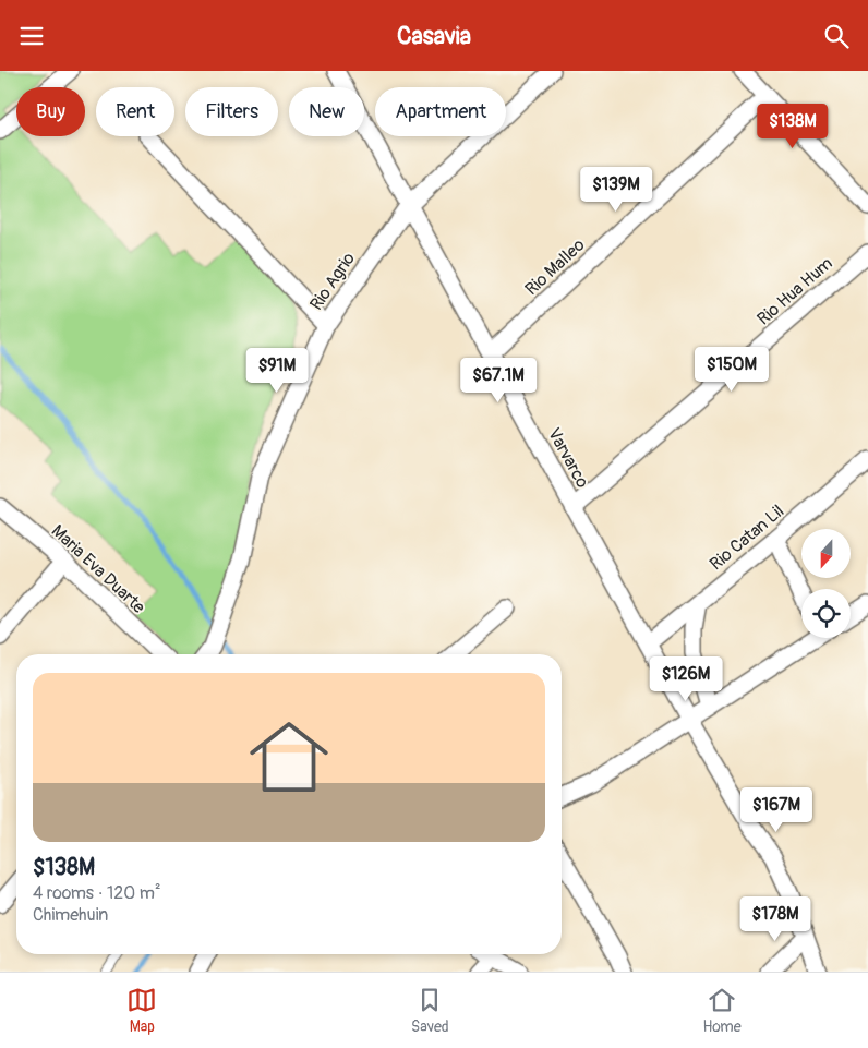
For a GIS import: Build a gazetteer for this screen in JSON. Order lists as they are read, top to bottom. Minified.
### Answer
{"streets":{"street":["Rio Malleo","Rio Agrio","Rio Hua Hum","Varvarco","Rio Catan Lil","Maria Eva Duarte"]},"crossings":[["Rio Malleo","Varvarco"],["Rio Agrio","Varvarco"],["Rio Hua Hum","Varvarco"],["Varvarco","Rio Catan Lil"]],"north":"bottom","page":{"header":"Casavia","chip":["Buy","Rent","Filters","New","Apartment"],"price":["$138M","$139M","$150M","$91M","$67.1M","$126M","$167M","$178M"],"list":[{"name":"$138M","note":"4 rooms · 120 m² · Chimehuin"}],"tabs":["Map","Saved","Home"]}}
